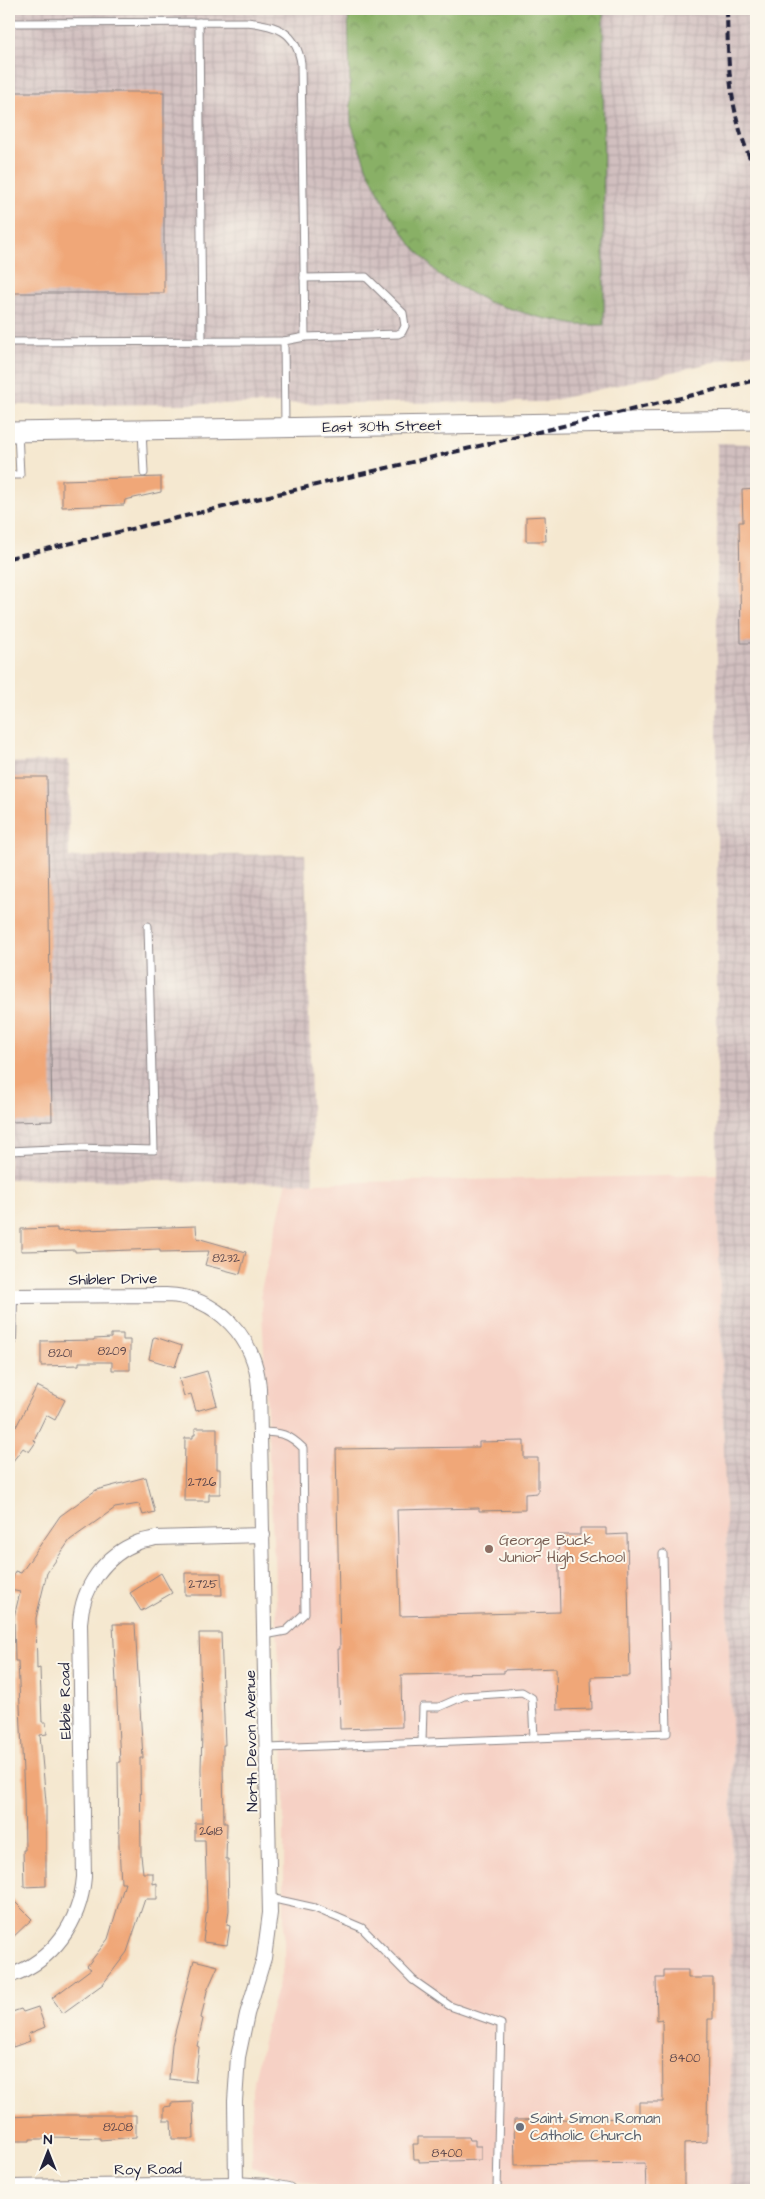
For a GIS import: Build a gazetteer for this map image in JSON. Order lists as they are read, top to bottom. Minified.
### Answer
{"streets":{"main road":["East 30th Street"],"street":["Shibler Drive","Ebbie Road","North Devon Avenue","Roy Road"]},"crossings":[["Shibler Drive","North Devon Avenue"],["Ebbie Road","North Devon Avenue"],["North Devon Avenue","Roy Road"]],"places":["George Buck Junior High School","Saint Simon Roman Catholic Church"],"house_numbers":["8232","8209","8201","2726","2725","2618","8400","8208","8400"],"north":"top"}
